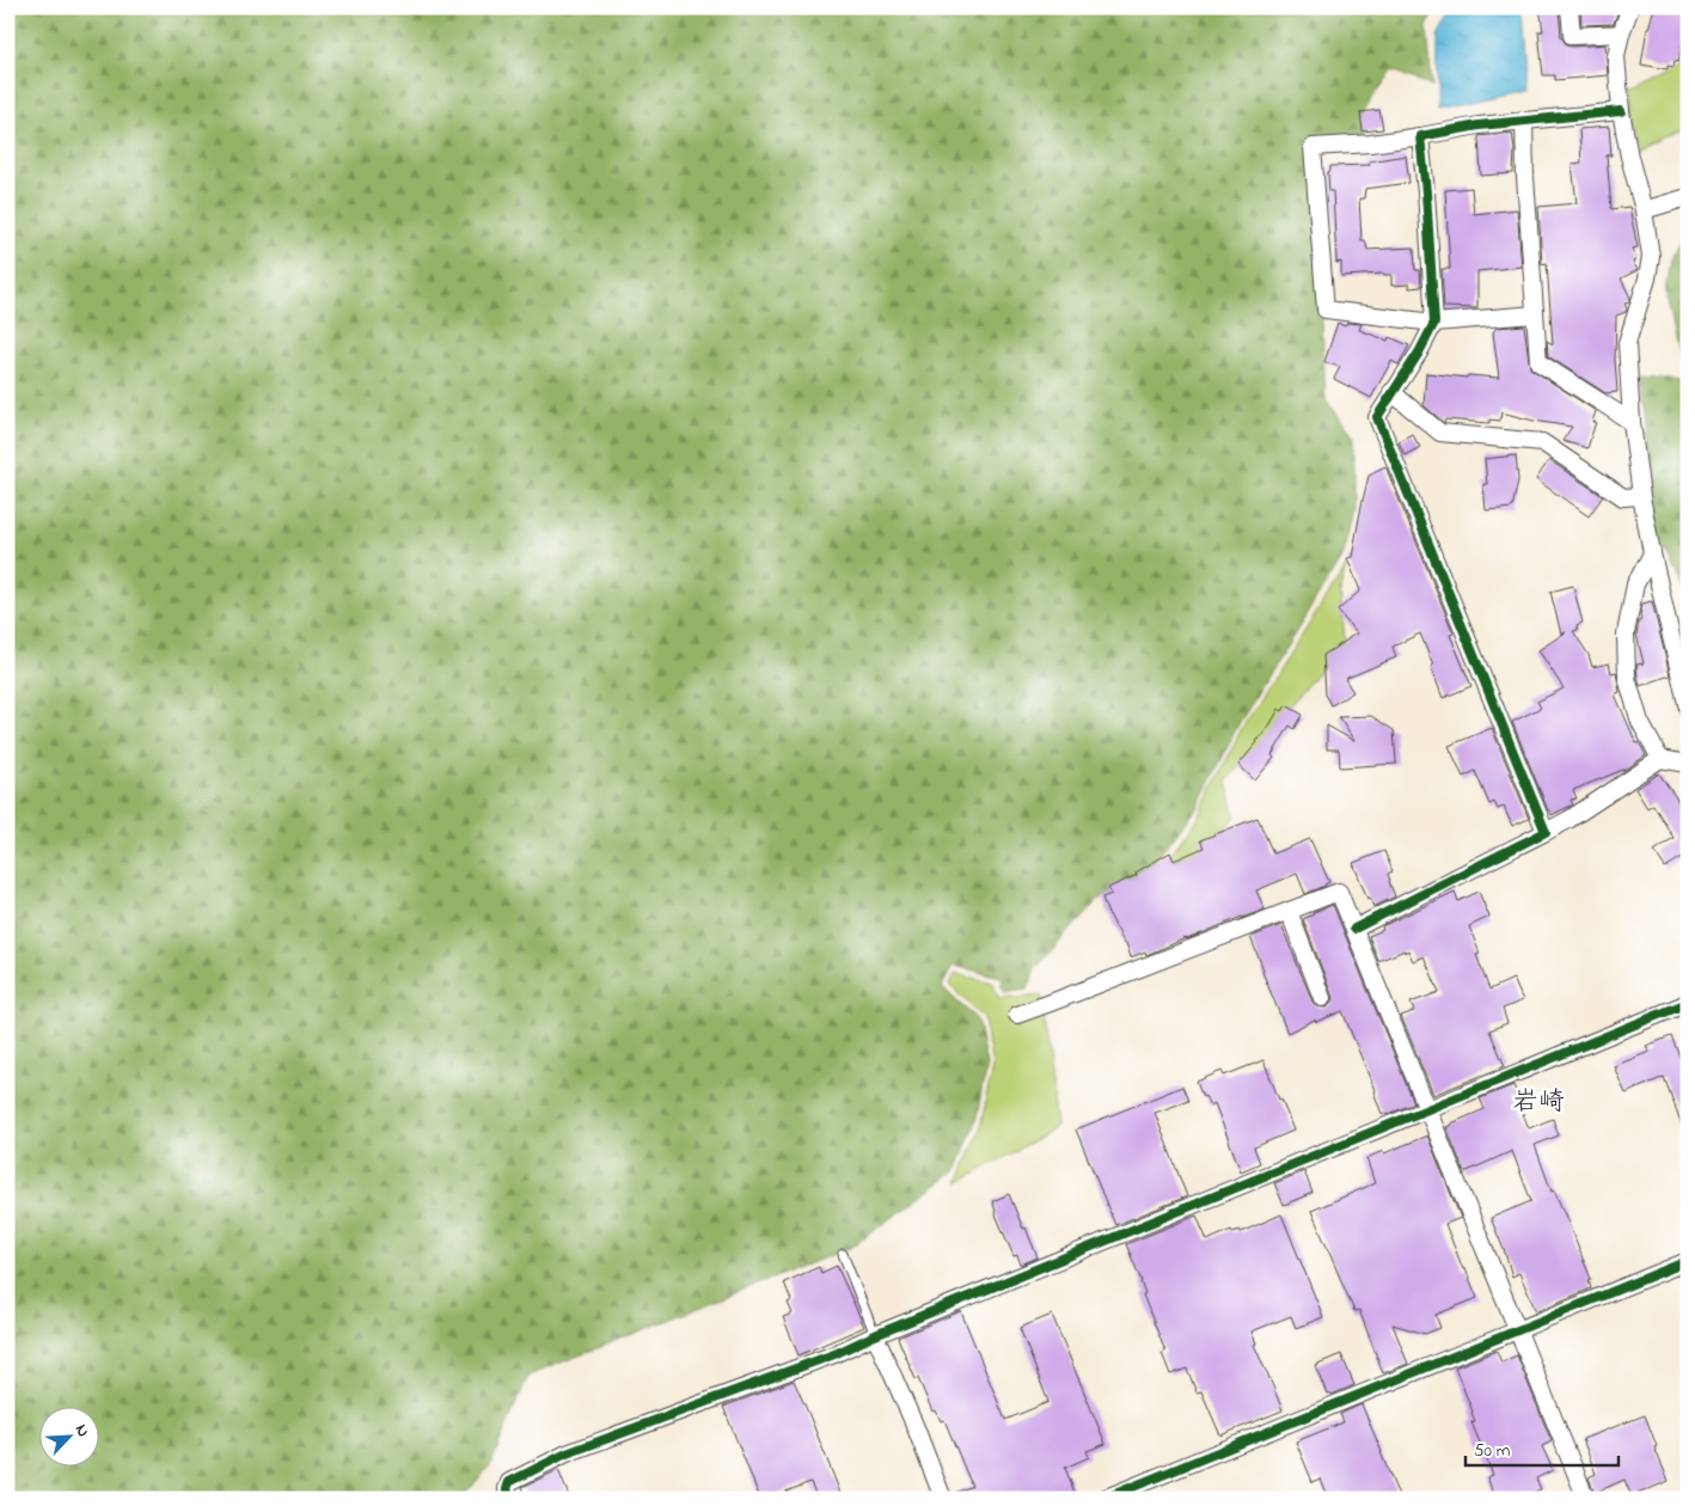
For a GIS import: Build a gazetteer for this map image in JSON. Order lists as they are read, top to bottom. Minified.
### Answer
{"districts":["岩崎"],"scale_bar":"50 m","north":"top right"}
